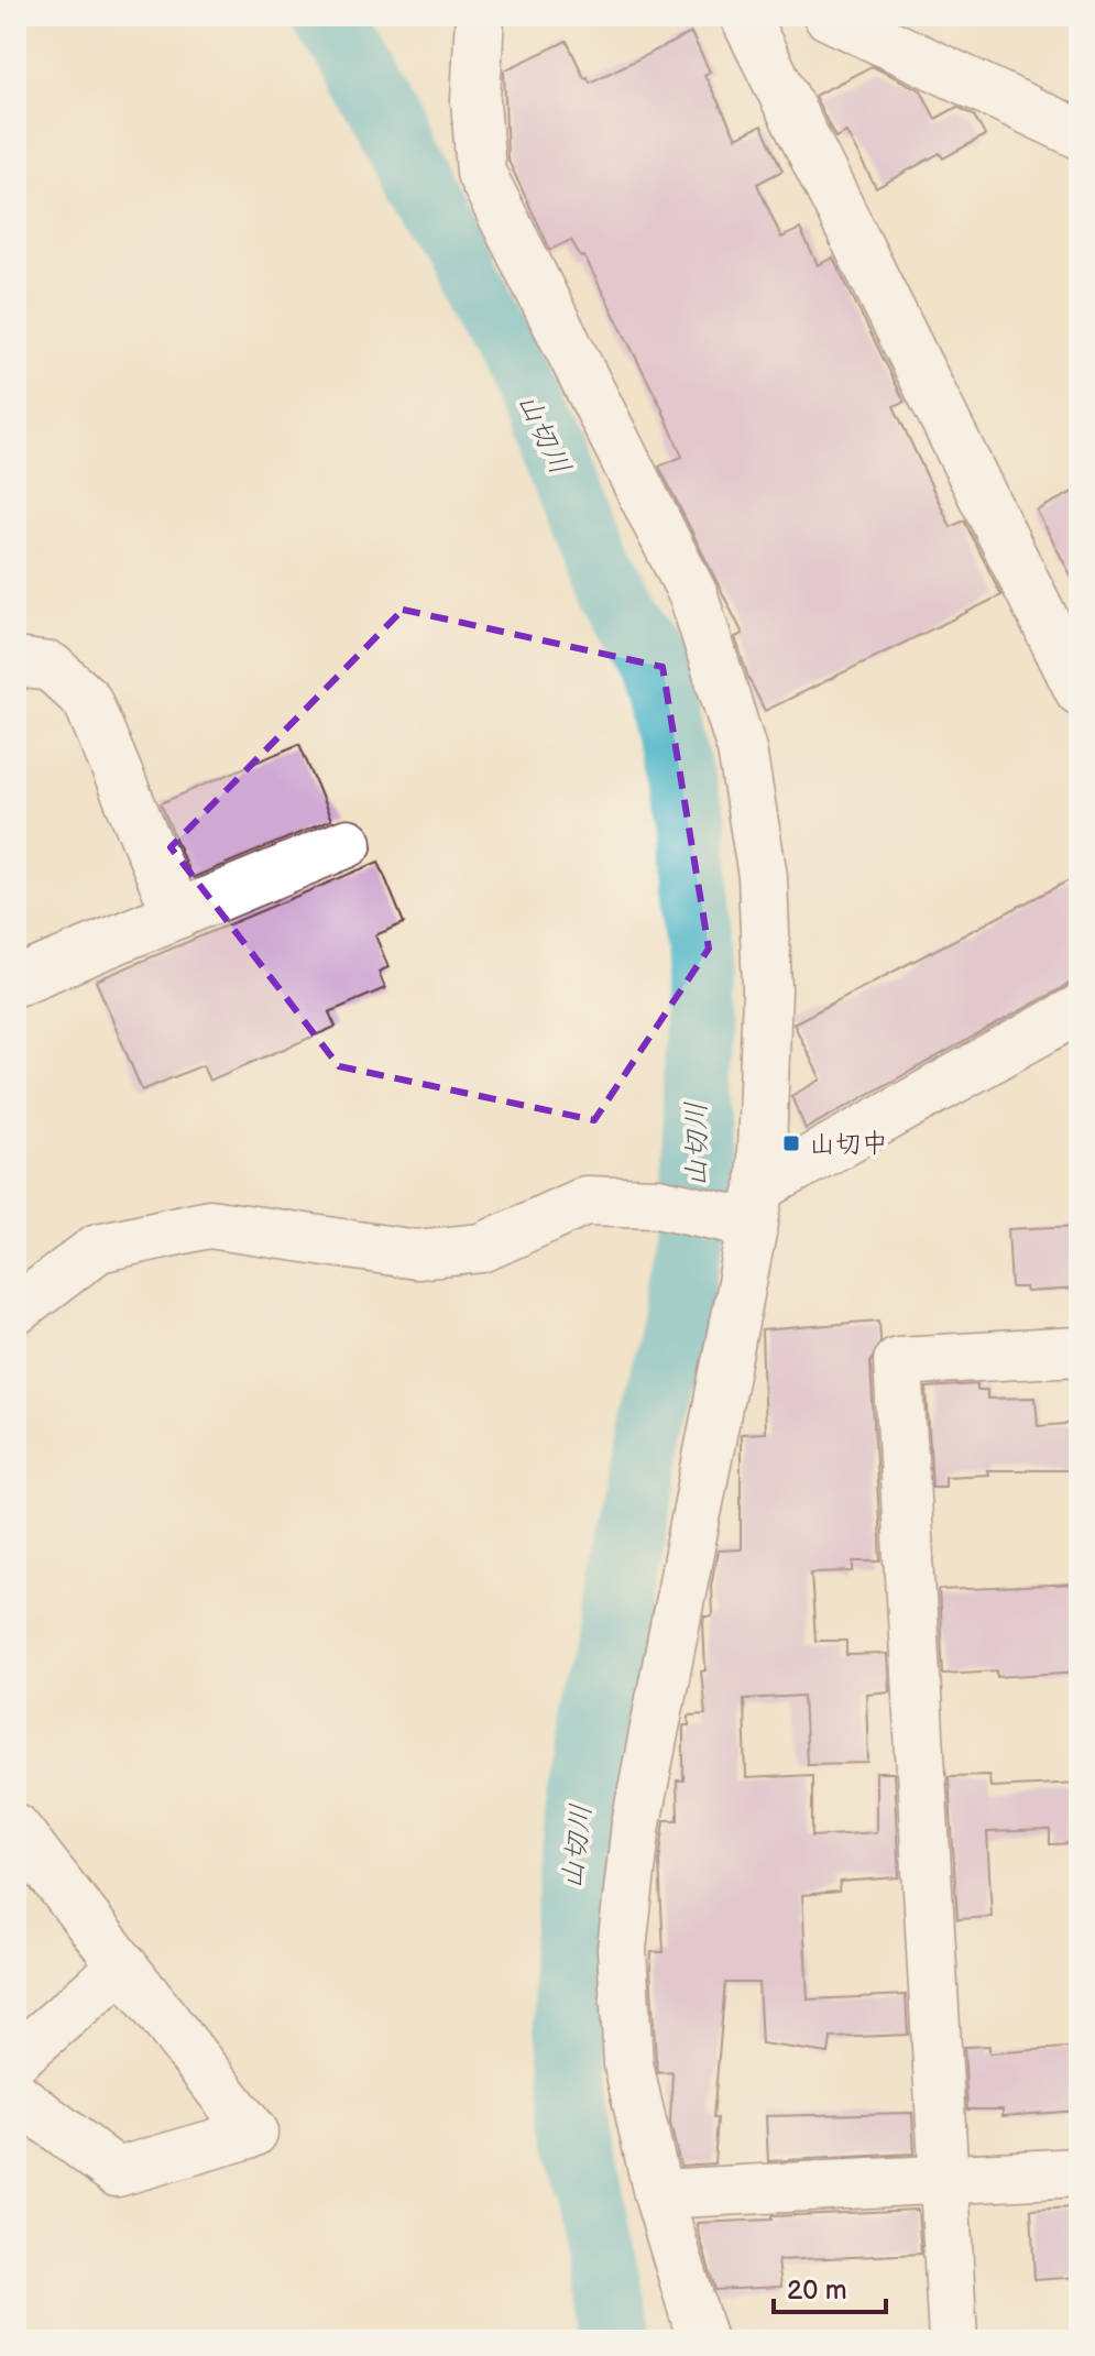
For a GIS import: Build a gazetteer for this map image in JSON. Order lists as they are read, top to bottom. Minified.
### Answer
{"water":["山切川"],"places":{"transit":["山切中"]},"scale_bar":"20 m"}
